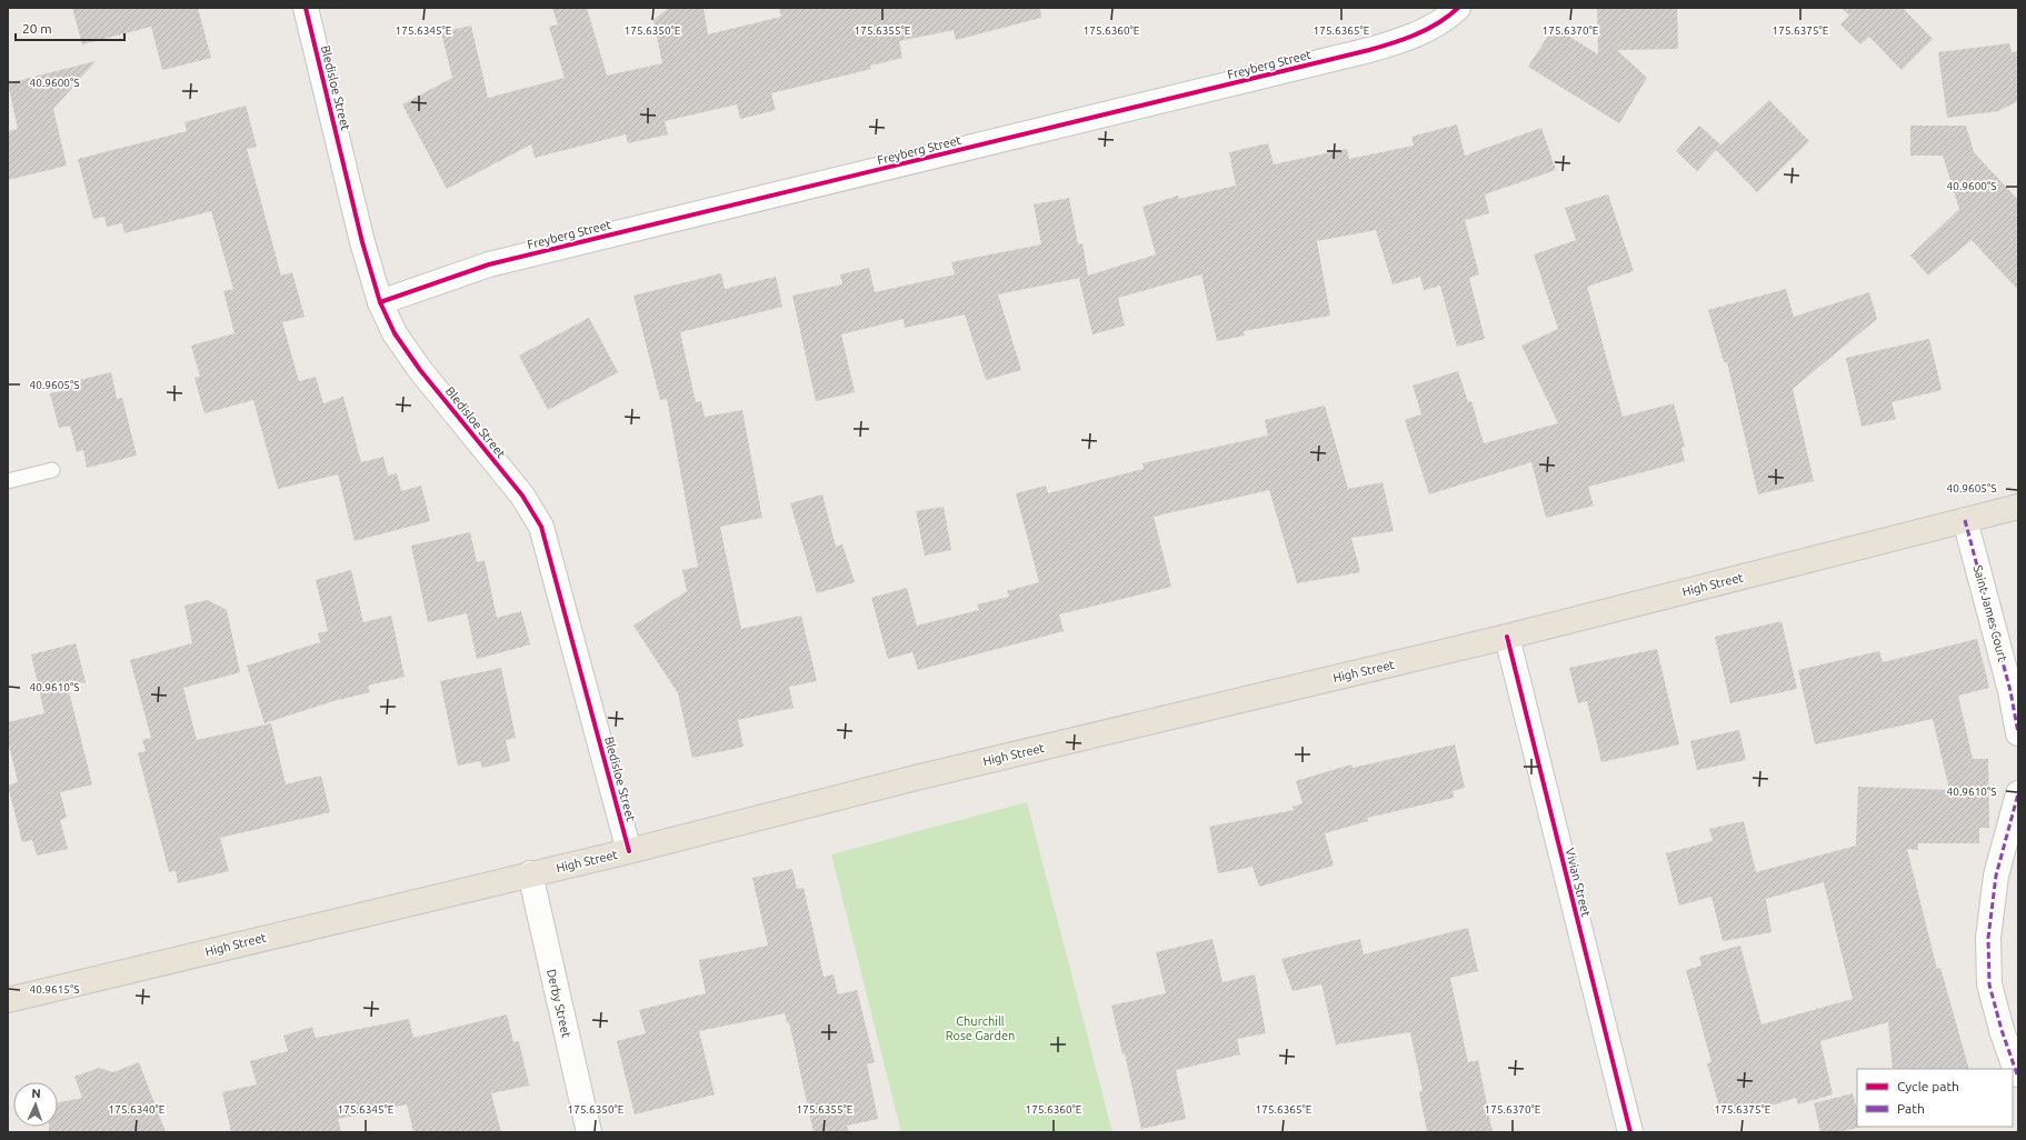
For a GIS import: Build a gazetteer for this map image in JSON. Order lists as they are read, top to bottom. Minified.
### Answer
{"streets":{"highway":["High Street"],"street":["Freyberg Street","Bledisloe Street","Saint James Court","Vivian Street","Derby Street"]},"crossings":[["Freyberg Street","Bledisloe Street"],["Bledisloe Street","High Street"],["High Street","Saint James Court"],["High Street","Vivian Street"],["High Street","Derby Street"]],"parks":["Churchill Rose Garden"],"legend":["Cycle path","Path"],"scale_bar":"20 m","north":"top","coordinates":["175.6345°E","175.6350°E","175.6355°E","175.6360°E","175.6365°E","175.6370°E","175.6375°E","40.9600°S","40.9605°S","40.9610°S","40.9615°S","175.6340°E"]}
